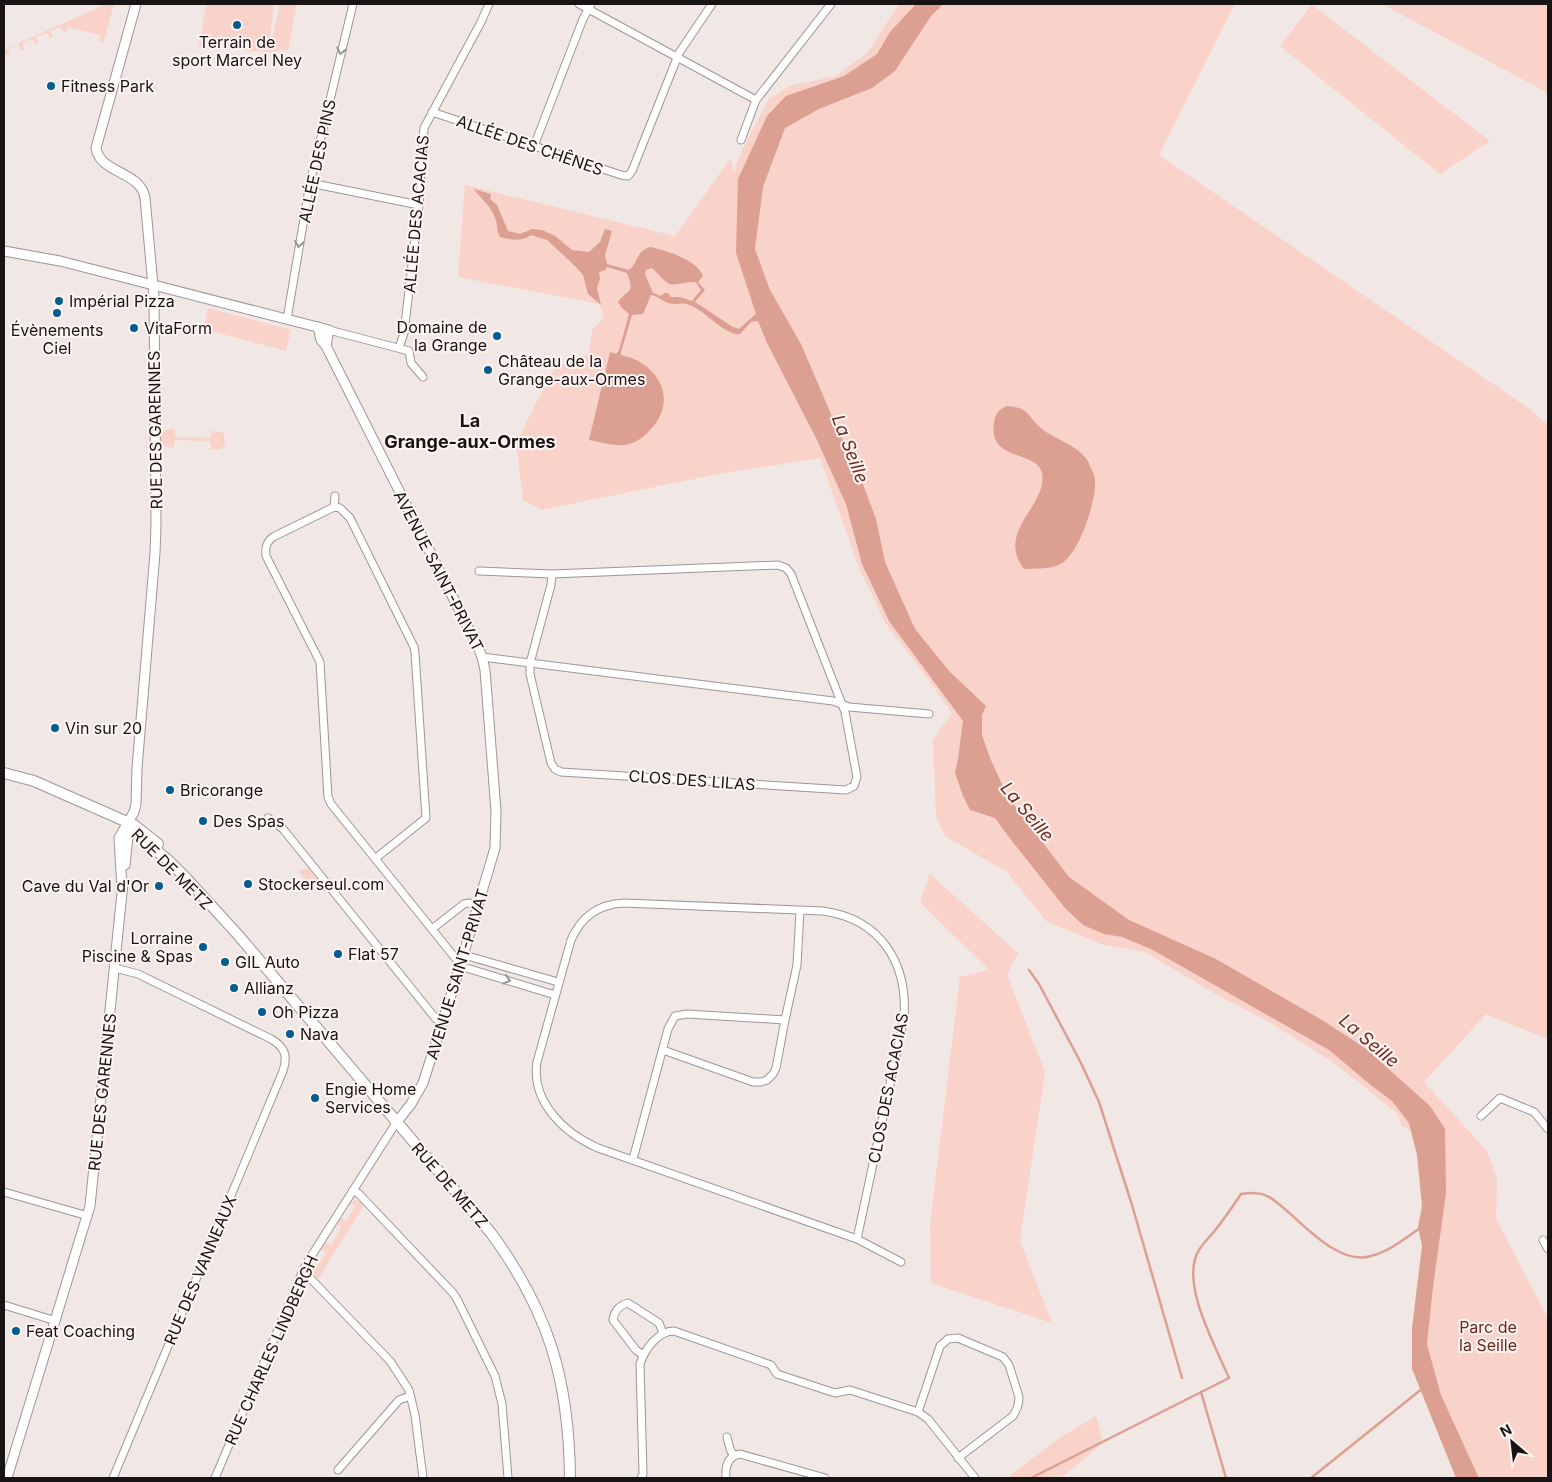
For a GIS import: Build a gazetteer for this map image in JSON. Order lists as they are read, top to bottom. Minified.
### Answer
{"streets":{"main road":["RUE DE METZ"],"street":["ALLÉE DES CHÊNES","ALLÉE DES PINS","ALLÉE DES ACACIAS","RUE DES GARENNES","AVENUE SAINT-PRIVAT","CLOS DES LILAS","CLOS DES ACACIAS","RUE DES VANNEAUX","RUE CHARLES LINDBERGH"]},"crossings":[["ALLÉE DES CHÊNES","ALLÉE DES ACACIAS"],["RUE DES GARENNES","RUE DE METZ"],["RUE DES GARENNES","RUE DES VANNEAUX"],["AVENUE SAINT-PRIVAT","RUE DE METZ"],["AVENUE SAINT-PRIVAT","RUE CHARLES LINDBERGH"],["RUE DE METZ","RUE CHARLES LINDBERGH"]],"one_way":["ALLÉE DES PINS"],"districts":["La Grange-aux-Ormes"],"water":["La Seille"],"parks":["Parc de la Seille"],"places":["Terrain de sport Marcel Ney","Fitness Park","Impérial Pizza","Évènements Ciel","VitaForm","Domaine de la Grange","Château de la Grange-aux-Ormes","Vin sur 20","Bricorange","Des Spas","Stockerseul.com","Cave du Val d'Or","Lorraine Piscine & Spas","Flat 57","GIL Auto","Allianz","Oh Pizza","Nava","Engie Home Services","Feat Coaching"],"north":"top left"}
